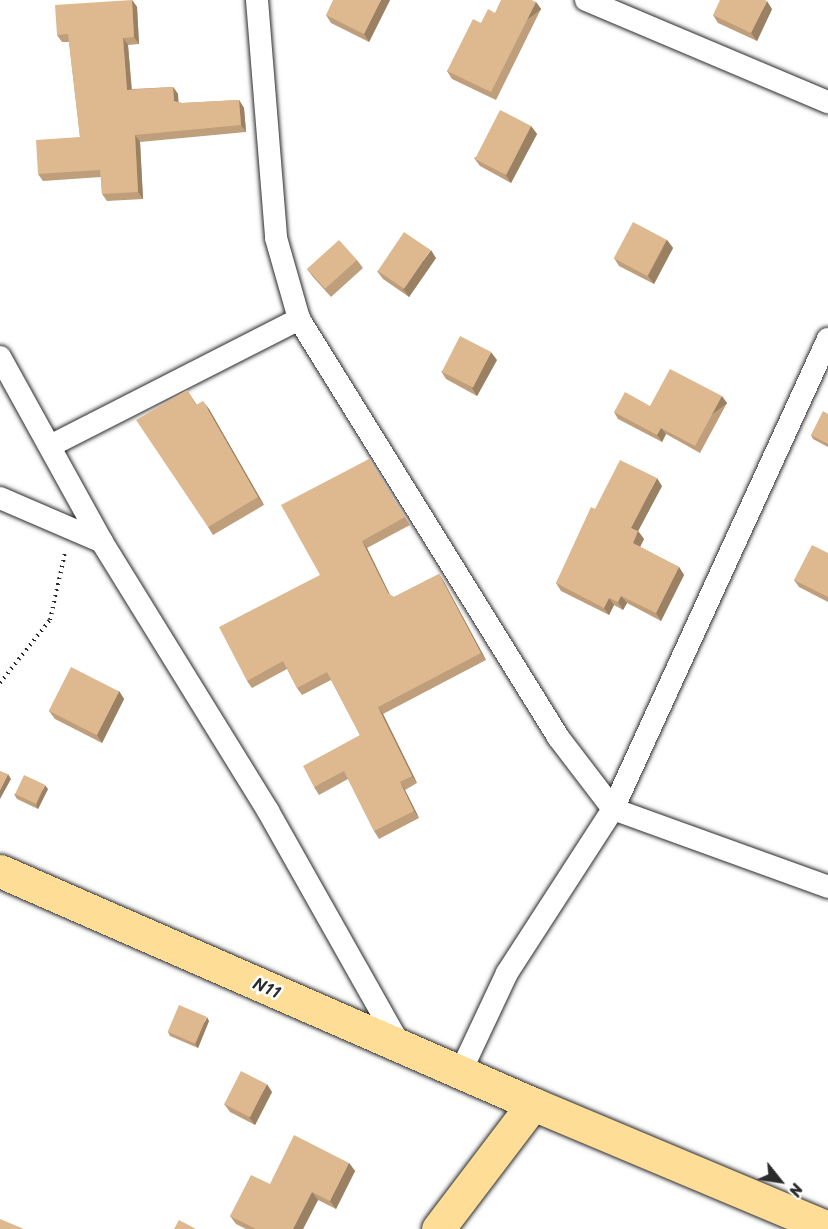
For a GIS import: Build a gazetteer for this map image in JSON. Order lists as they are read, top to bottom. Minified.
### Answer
{"streets":{"main road":["N11"]},"north":"bottom right"}
